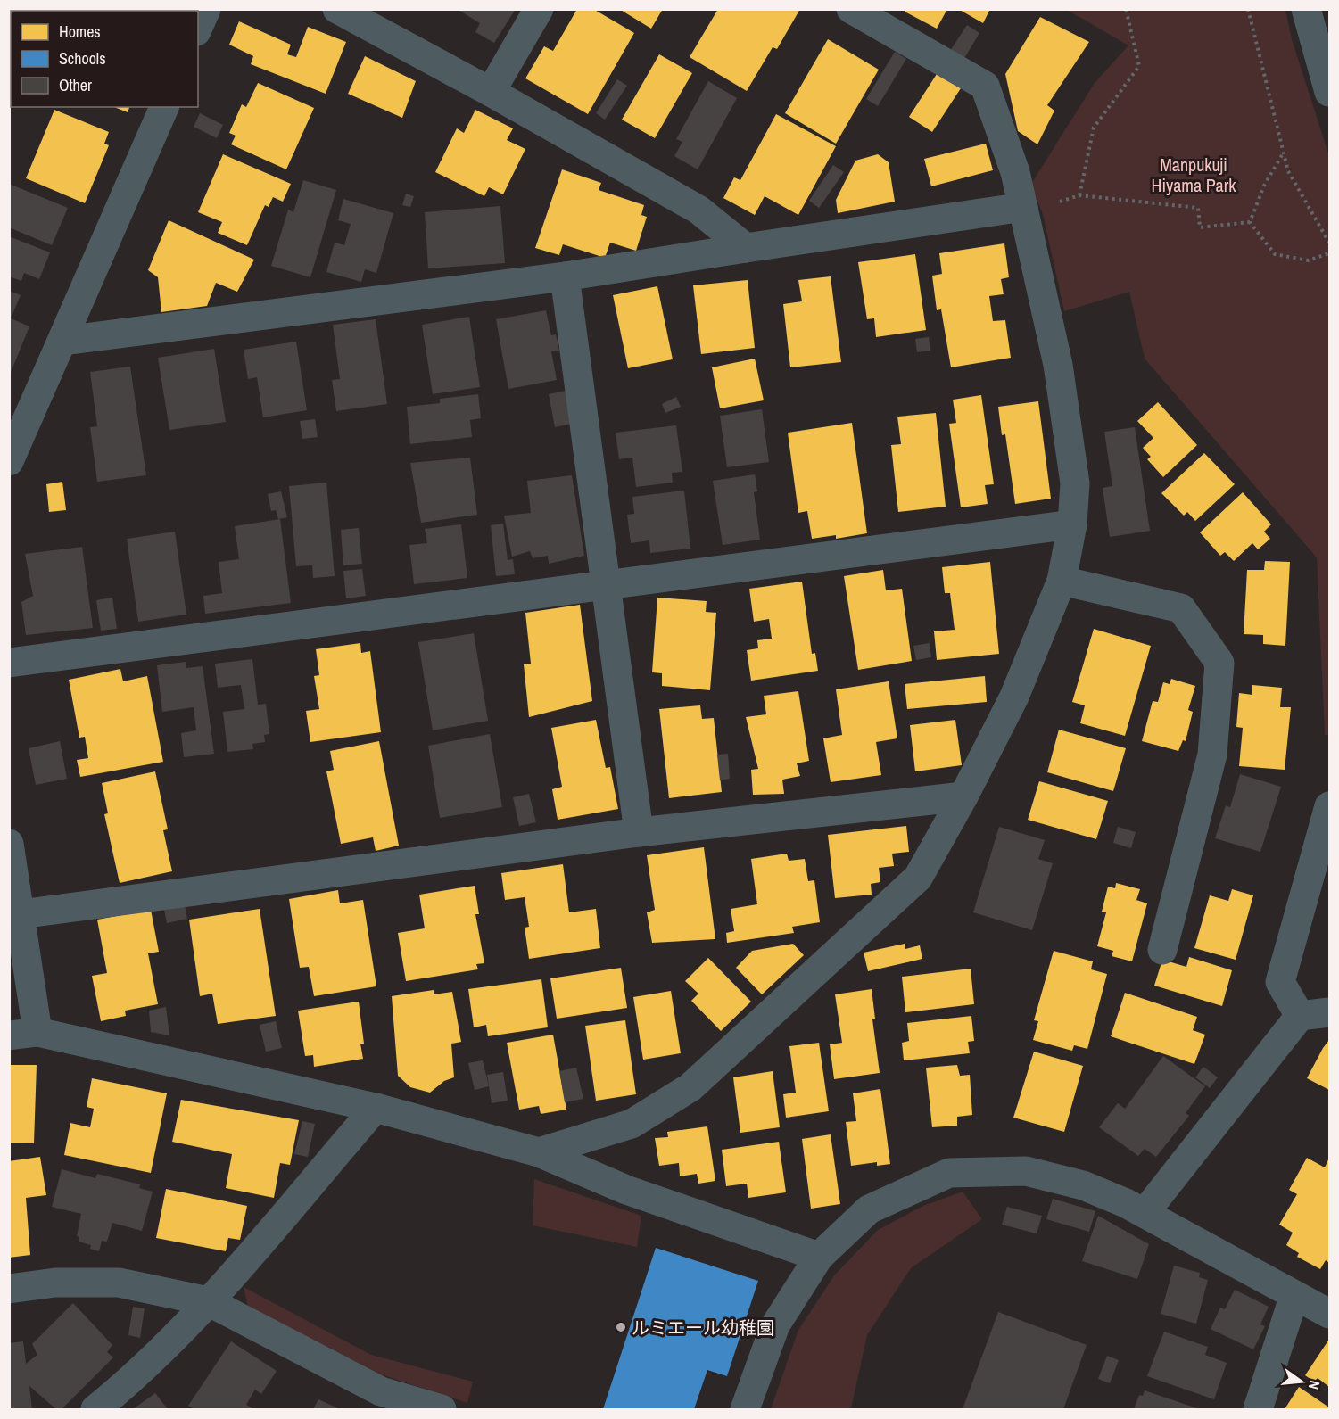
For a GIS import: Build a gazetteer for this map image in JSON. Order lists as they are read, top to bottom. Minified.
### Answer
{"parks":["Manpukuji Hiyama Park"],"places":["ルミエール幼稚園"],"legend":["Homes","Schools","Other"],"north":"right"}
